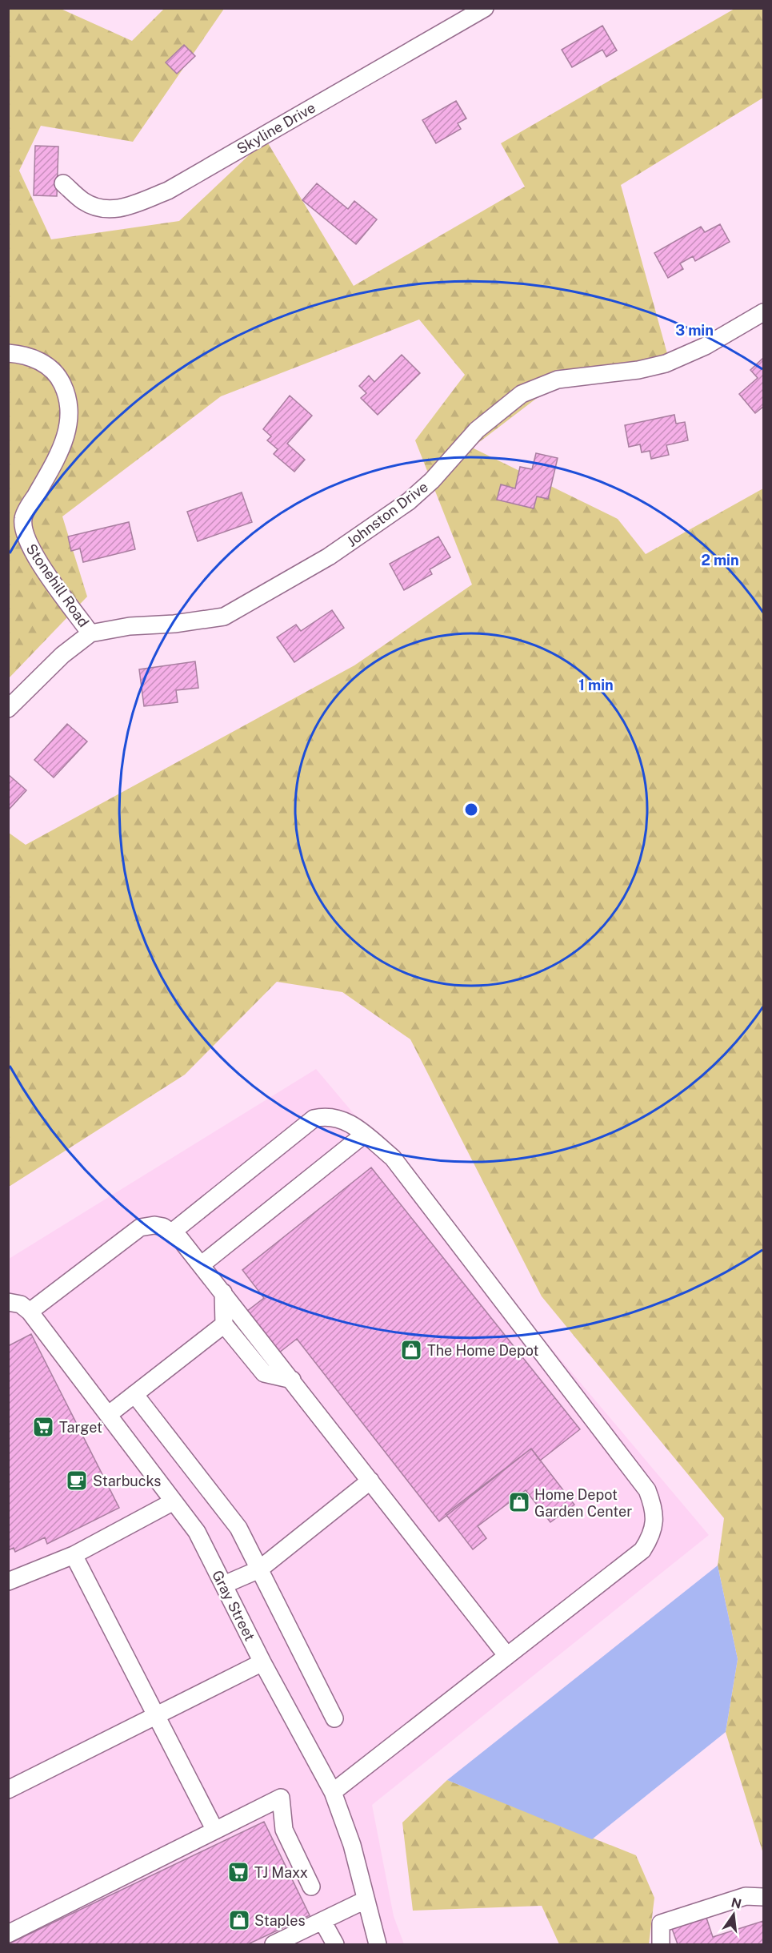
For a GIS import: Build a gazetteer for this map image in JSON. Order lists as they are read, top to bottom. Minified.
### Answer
{"streets":{"street":["Skyline Drive","Johnston Drive","Stonehill Road","Gray Street"]},"crossings":[["Johnston Drive","Stonehill Road"]],"places":{"shop":["The Home Depot","Home Depot Garden Center","Staples"],"supermarket":["Target","TJ Maxx"],"cafe":["Starbucks"]},"north":"top","rings":["3 min","2 min","1 min"]}
